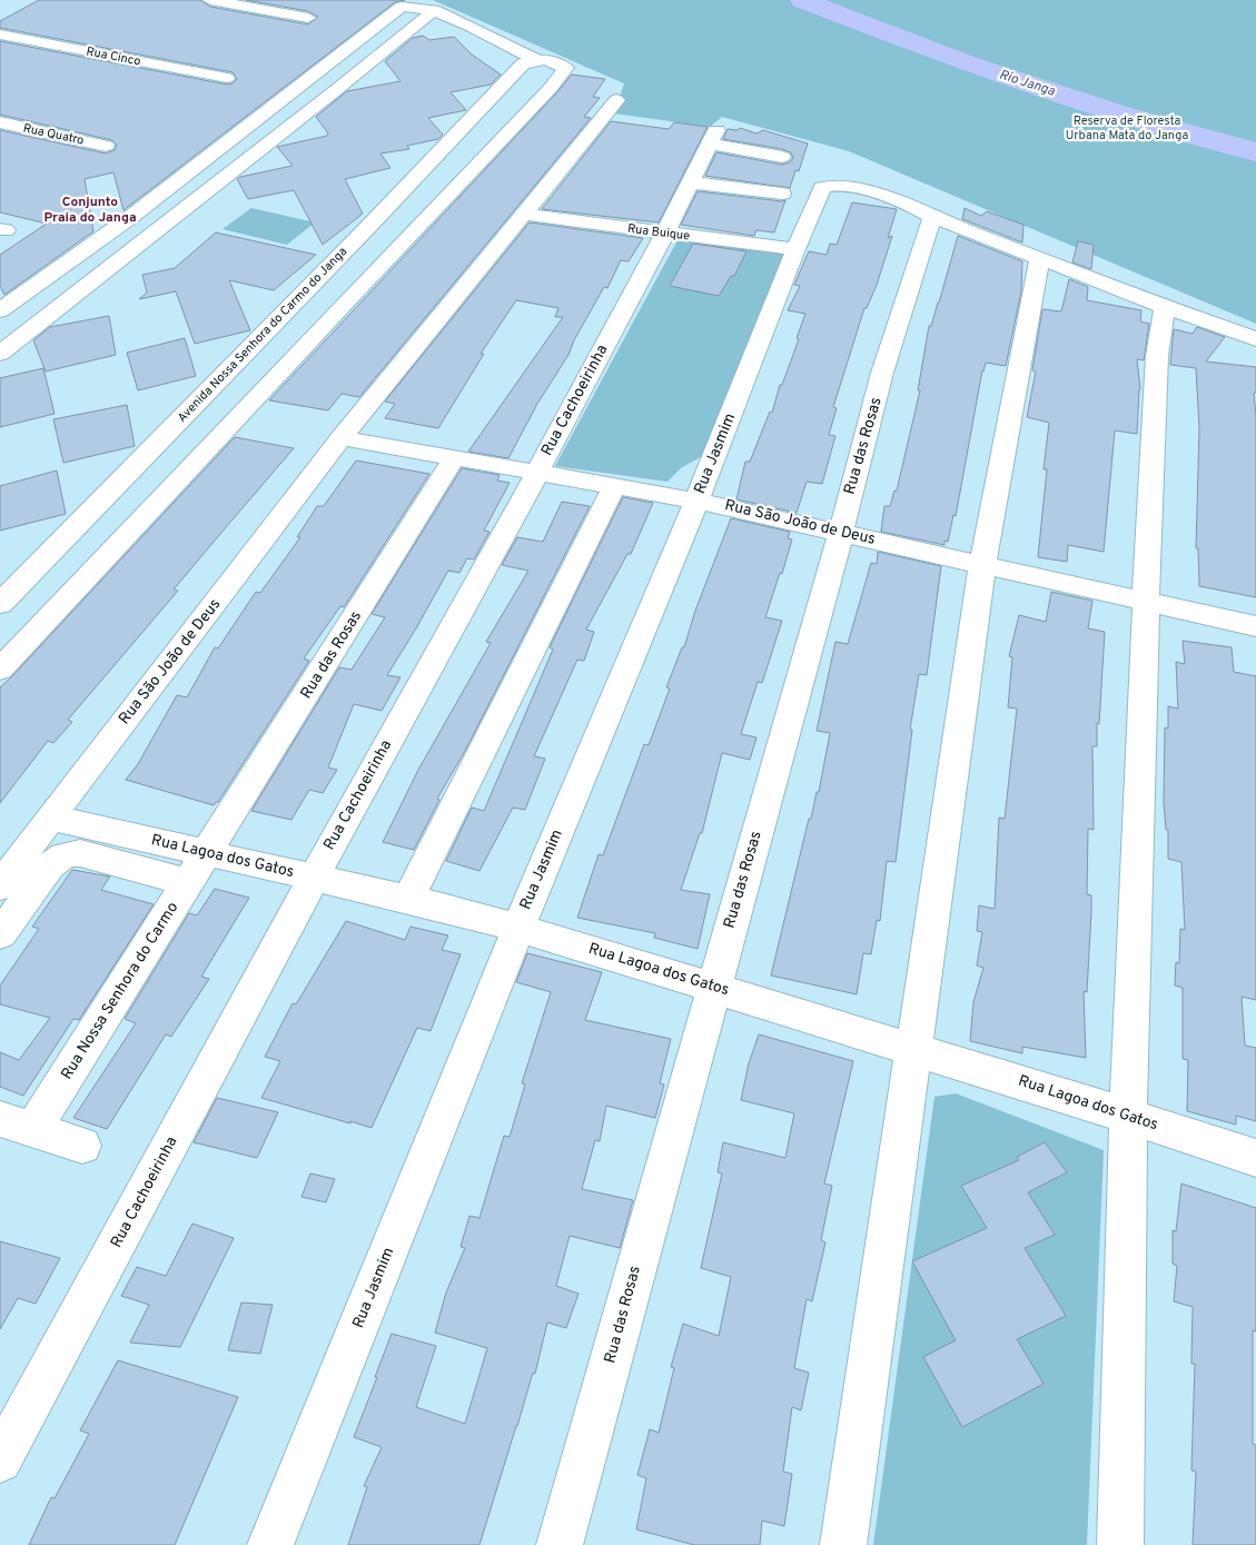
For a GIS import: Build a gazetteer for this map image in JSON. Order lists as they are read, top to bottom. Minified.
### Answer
{"streets":{"street":["Rua Cinco","Rua Quatro","Rua Buique","Avenida Nossa Senhora do Carmo do Janga","Rua Cachoeirinha","Rua das Rosas","Rua Jasmim","Rua São João de Deus","Rua Lagoa dos Gatos","Rua Nossa Senhora do Carmo"]},"crossings":[["Rua Buique","Rua Cachoeirinha"],["Rua Buique","Rua Jasmim"],["Rua Buique","Rua São João de Deus"],["Rua Cachoeirinha","Rua São João de Deus"],["Rua Cachoeirinha","Rua Lagoa dos Gatos"],["Rua das Rosas","Rua Jasmim"],["Rua das Rosas","Rua São João de Deus"],["Rua das Rosas","Rua Lagoa dos Gatos"],["Rua das Rosas","Rua Nossa Senhora do Carmo"],["Rua Jasmim","Rua São João de Deus"],["Rua Jasmim","Rua Lagoa dos Gatos"],["Rua São João de Deus","Rua Lagoa dos Gatos"],["Rua Lagoa dos Gatos","Rua Nossa Senhora do Carmo"]],"districts":["Conjunto Praia do Janga"],"water":["Rio Janga"],"parks":["Reserva de Floresta Urbana Mata do Janga"]}
